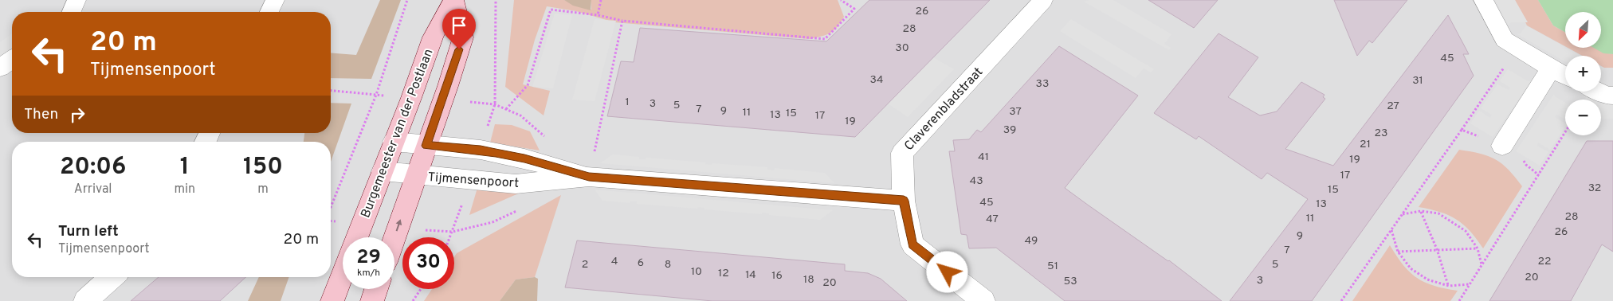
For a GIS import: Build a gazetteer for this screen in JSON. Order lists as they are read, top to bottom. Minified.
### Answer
{"streets":{"street":["Claverenbladstraat","Burgemeester van der Postlaan","Tijmensenpoort"]},"crossings":[["Claverenbladstraat","Tijmensenpoort"],["Burgemeester van der Postlaan","Tijmensenpoort"]],"house_numbers":["26","28","30","45","34","31","33","1","3","5","27","7","9","37","11","15","13","17","19","39","23","21","41","19","17","43","32","15","45","13","28","11","47","26","9","49","7","4","22","6","2","8","5","51","10","12","14","16","20","18","3","53","20"],"north":"bottom left","page":{"map_buttons":["+","−"],"turn":["20 m","Tijmensenpoort"],"then":"Then","eta":["20:06","Arrival","1","min","150","m"],"list":[{"name":"Turn left","note":"Tijmensenpoort","value":"20 m"}],"speed":"29 km/h","limit":"30"}}
